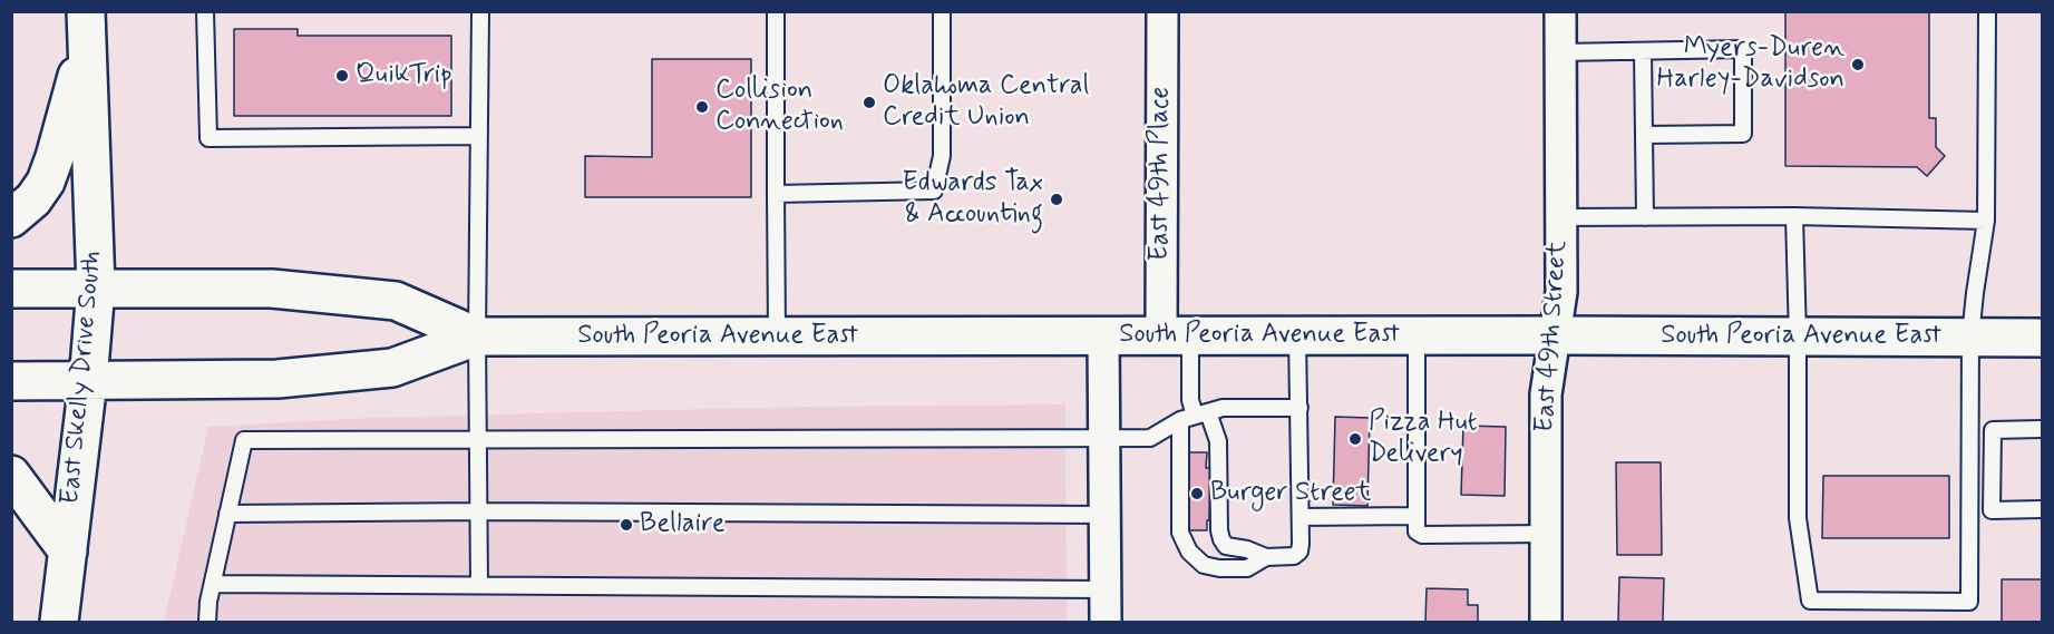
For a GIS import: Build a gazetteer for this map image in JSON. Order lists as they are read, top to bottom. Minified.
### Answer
{"streets":{"main road":["South Peoria Avenue East","East Skelly Drive South"],"street":["East 49th Place","East 49th Street"]},"crossings":[["East 49th Place","South Peoria Avenue East"],["South Peoria Avenue East","East 49th Street"],["South Peoria Avenue East","East Skelly Drive South"]],"places":["Myers-Duren Harley-Davidson","QuikTrip","Oklahoma Central Credit Union","Collision Connection","Edwards Tax & Accounting","Pizza Hut Delivery","Burger Street","Bellaire"]}
